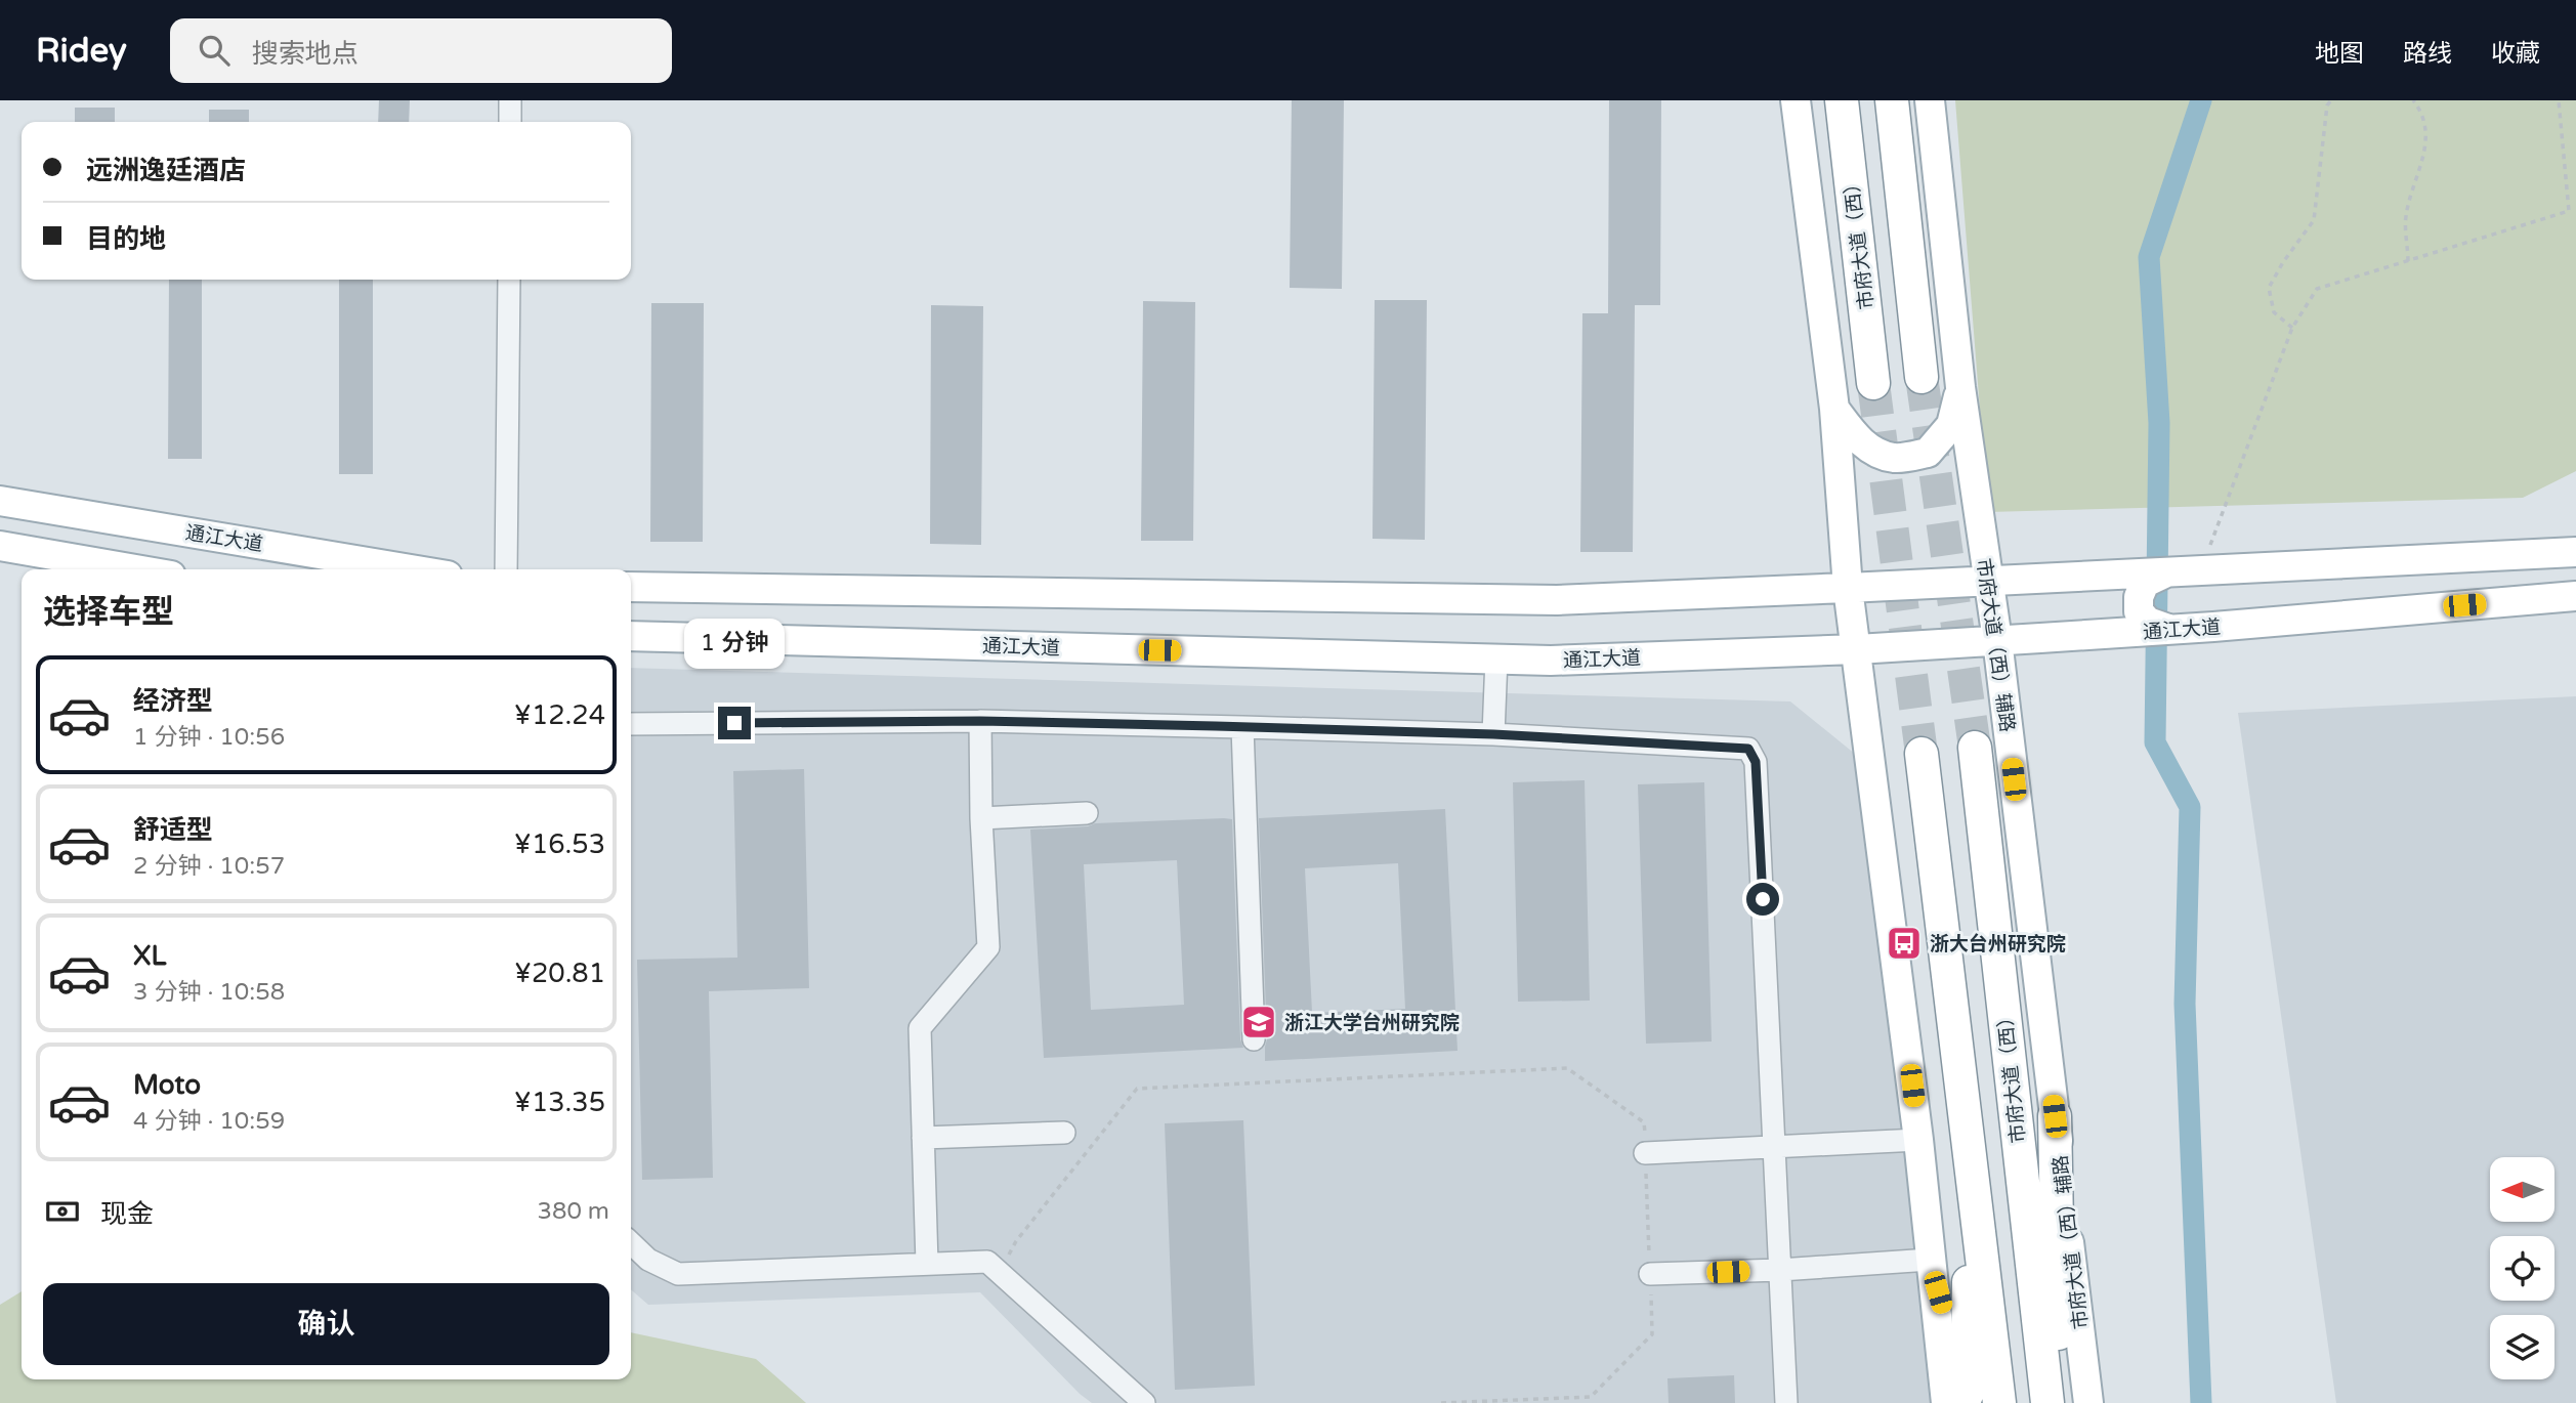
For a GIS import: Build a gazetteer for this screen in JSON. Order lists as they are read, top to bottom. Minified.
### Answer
{"streets":{"highway":["市府大道（西）"],"main road":["通江大道","市府大道（西）辅路"]},"crossings":[["通江大道","市府大道（西）辅路"]],"places":{"bus stop":["浙大台州研究院"],"school or university":["浙江大学台州研究院"]},"north":"left","page":{"header":"Ridey","search":"搜索地点","nav":["地图","路线","收藏"],"banner":["远洲逸廷酒店","目的地"],"heading":"选择车型","bubble":"1 分钟","list":[{"name":"经济型","note":"1 分钟 · 10:56","value":"¥12.24"},{"name":"舒适型","note":"2 分钟 · 10:57","value":"¥16.53"},{"name":"XL","note":"3 分钟 · 10:58","value":"¥20.81"},{"name":"Moto","note":"4 分钟 · 10:59","value":"¥13.35"}],"pay":["现金","380 m"],"buttons":"确认"}}
